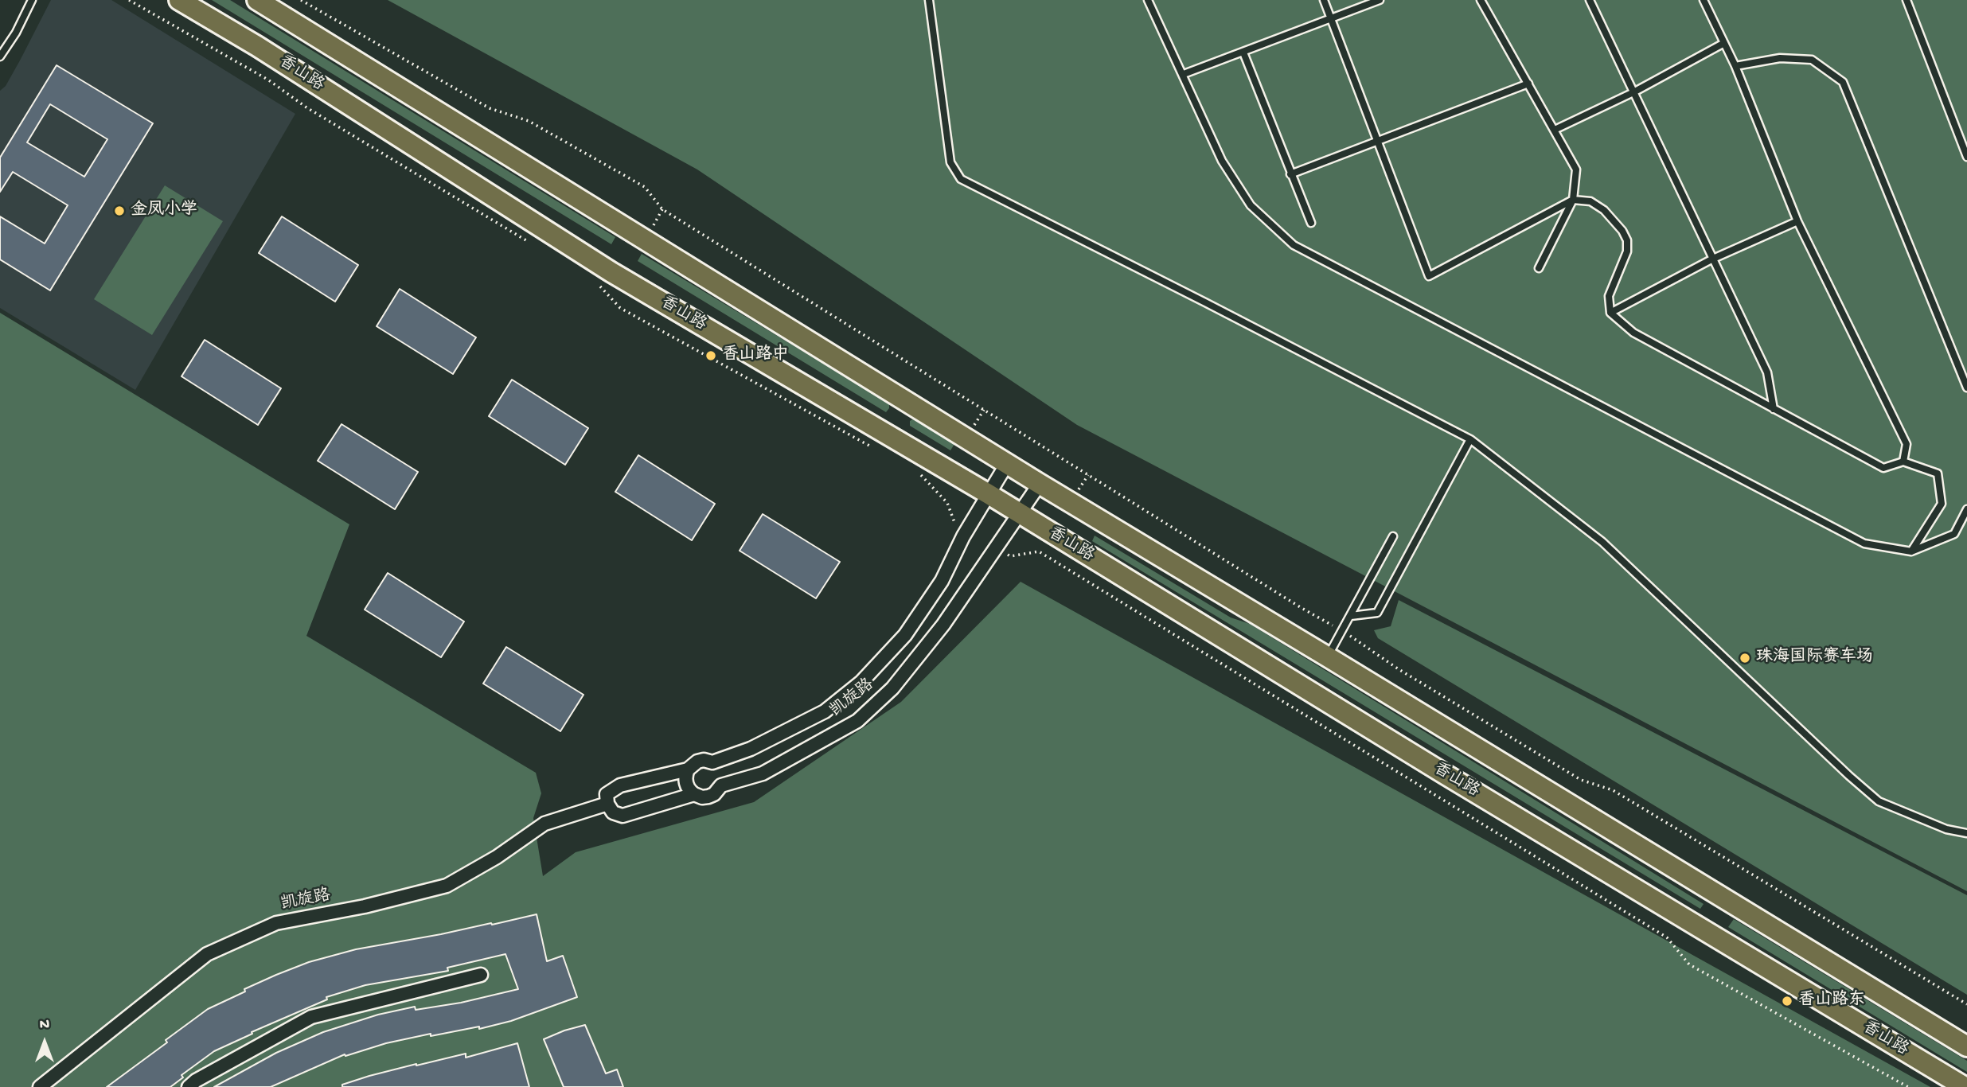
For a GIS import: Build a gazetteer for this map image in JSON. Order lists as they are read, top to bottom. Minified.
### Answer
{"streets":{"main road":["香山路"],"street":["凯旋路"]},"crossings":[["香山路","凯旋路"]],"places":["金凤小学","香山路中","珠海国际赛车场","香山路东"],"north":"top"}
